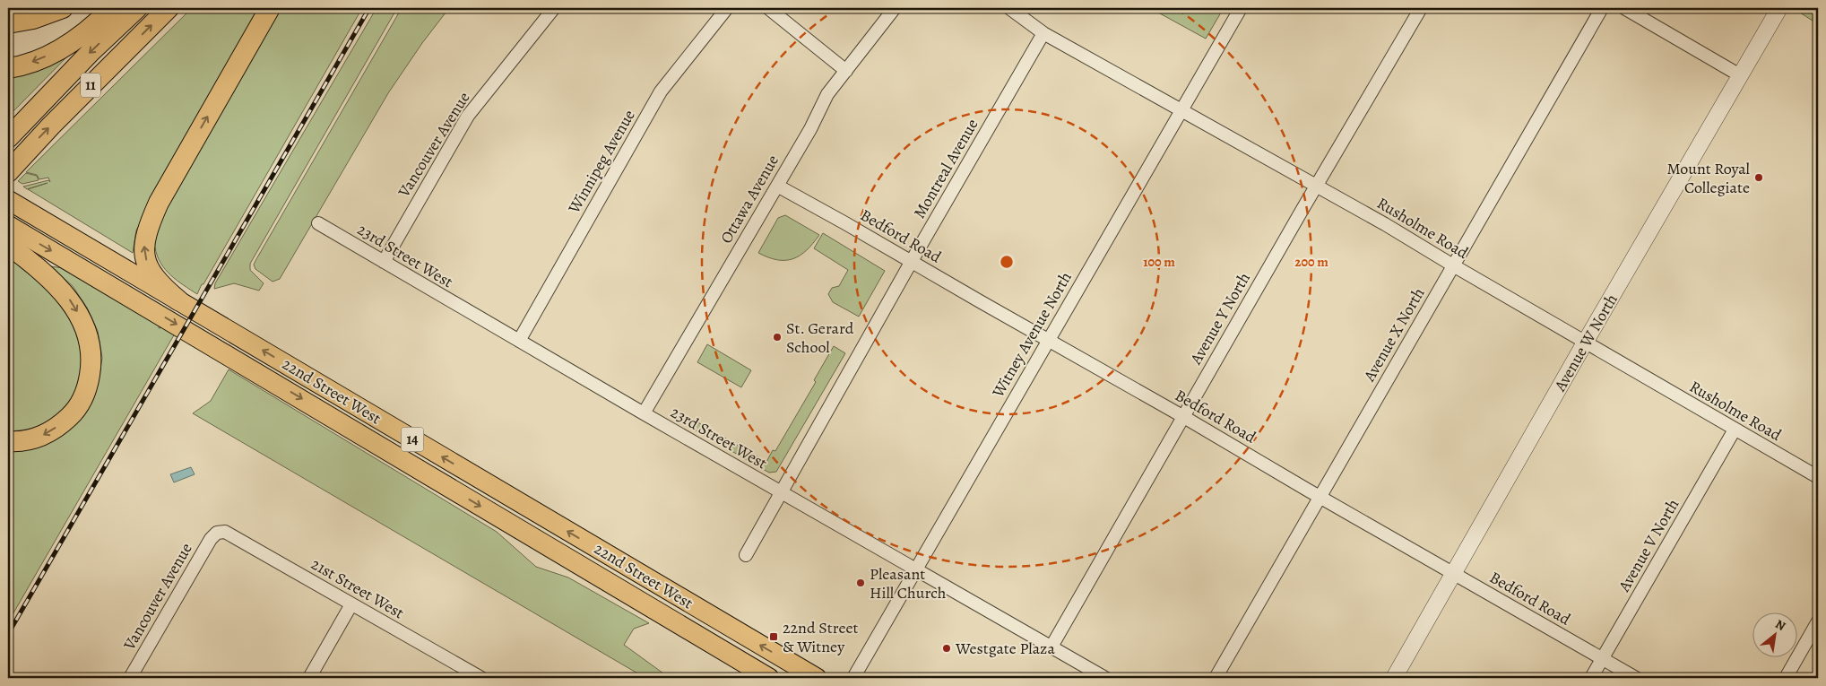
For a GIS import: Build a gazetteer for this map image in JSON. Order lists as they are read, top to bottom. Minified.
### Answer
{"streets":{"highway":["11"],"main road":["22nd Street West","14"],"street":["Vancouver Avenue","Winnipeg Avenue","Montreal Avenue","Ottawa Avenue","Rusholme Road","Bedford Road","23rd Street West","Avenue Y North","Witney Avenue North","Avenue X North","Avenue W North","Avenue V North","21st Street West"]},"crossings":[["Vancouver Avenue","23rd Street West"],["Vancouver Avenue","21st Street West"],["Winnipeg Avenue","23rd Street West"],["Montreal Avenue","Rusholme Road"],["Montreal Avenue","Bedford Road"],["Montreal Avenue","23rd Street West"],["Ottawa Avenue","Bedford Road"],["Ottawa Avenue","23rd Street West"],["Rusholme Road","Avenue Y North"],["Rusholme Road","Witney Avenue North"],["Rusholme Road","Avenue X North"],["Rusholme Road","Avenue W North"],["Rusholme Road","Avenue V North"],["Bedford Road","Avenue Y North"],["Bedford Road","Witney Avenue North"],["Bedford Road","Avenue X North"],["Bedford Road","Avenue W North"],["Bedford Road","Avenue V North"],["23rd Street West","Avenue Y North"],["23rd Street West","Witney Avenue North"]],"places":{"other":["Mount Royal Collegiate","St. Gerard School","Pleasant Hill Church","Westgate Plaza"],"transit":["22nd Street & Witney"]},"north":"top right","rings":["100 m","200 m"]}
